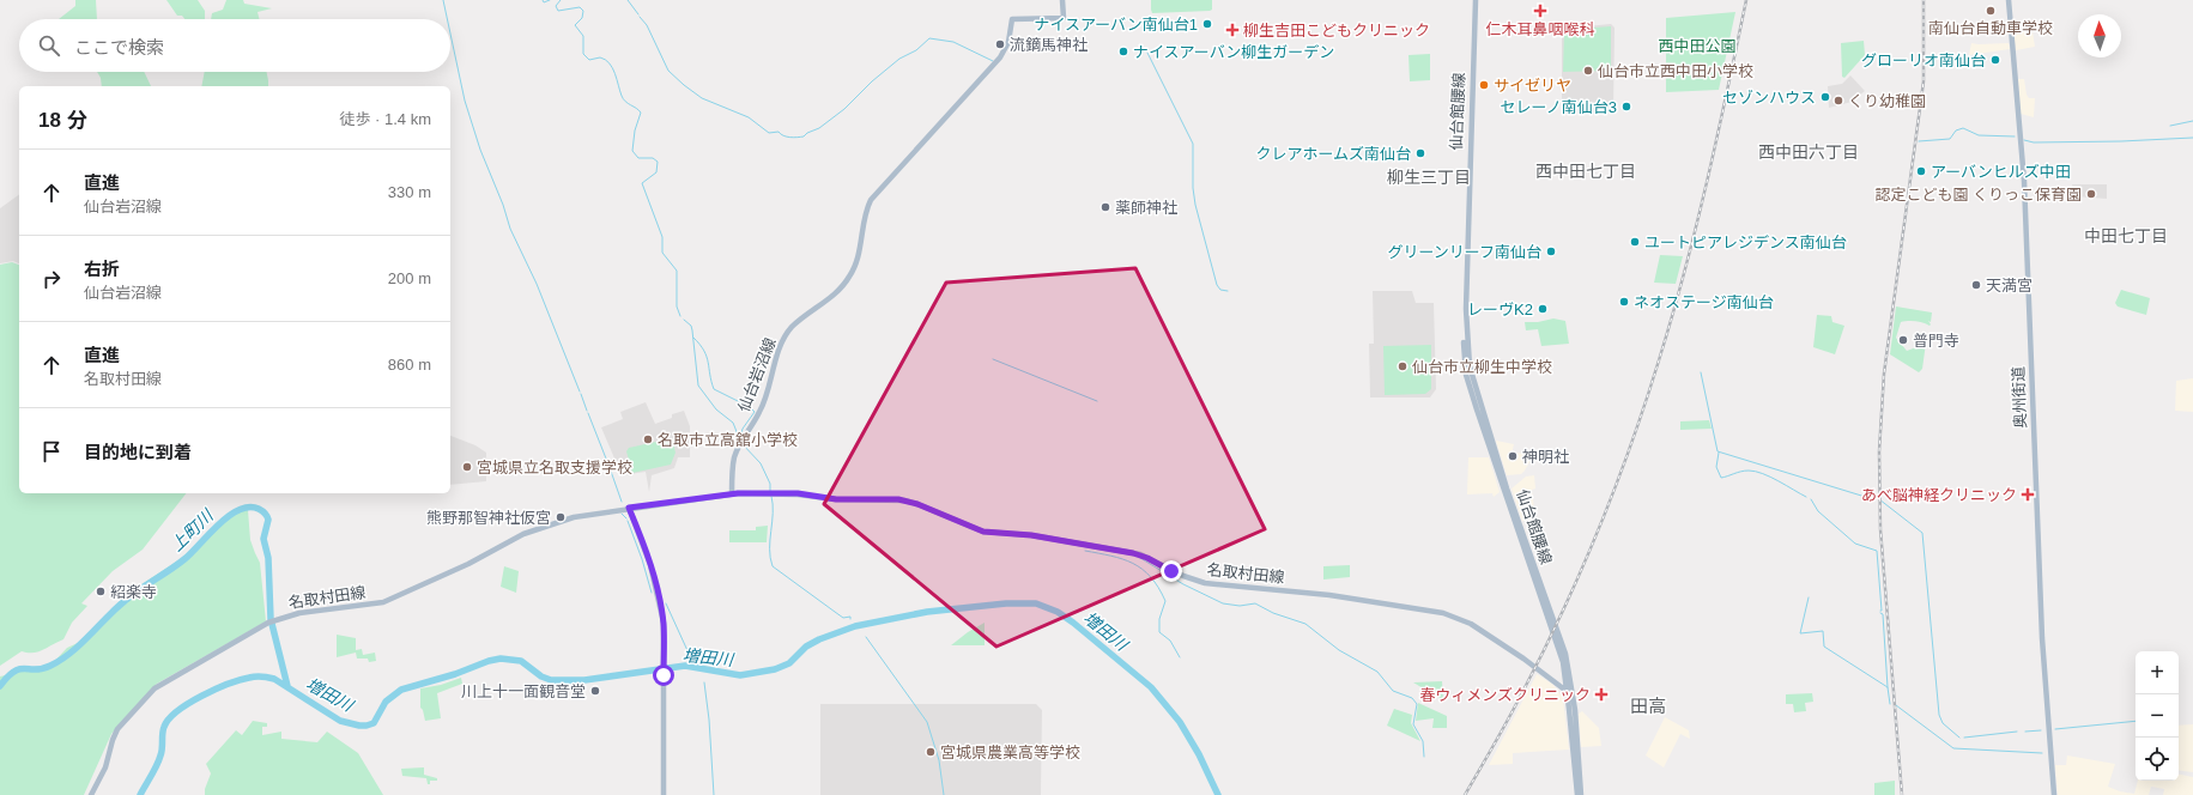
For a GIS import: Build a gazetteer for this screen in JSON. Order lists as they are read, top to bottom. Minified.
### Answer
{"streets":{"main road":["仙台館腰線","仙台岩沼線","奥州街道","名取村田線"]},"crossings":[["仙台館腰線","名取村田線"],["仙台岩沼線","名取村田線"]],"districts":["西中田六丁目","西中田七丁目","柳生三丁目","中田七丁目","田高"],"water":["上町川","増田川"],"parks":["西中田公園"],"places":{"health":["仁木耳鼻咽喉科","柳生吉田こどもクリニック","あべ脳神経クリニック","春ウィメンズクリニック"],"other":["南仙台自動車学校","ナイスアーバン南仙台1","流鏑馬神社","ナイスアーバン柳生ガーデン","グローリオ南仙台","仙台市立西中田小学校","サイゼリヤ","セゾンハウス","くり幼稚園","セレーノ南仙台3","クレアホームズ南仙台","アーバンヒルズ中田","認定こども園 くりっこ保育園","薬師神社","ユートピアレジデンス南仙台","グリーンリーフ南仙台","天満宮","ネオステージ南仙台","レーヴK2","普門寺","仙台市立柳生中学校","名取市立高舘小学校","神明社","宮城県立名取支援学校","熊野那智神社仮宮","紹楽寺","川上十一面観音堂","宮城県農業高等学校"]},"north":"top","page":{"search":"ここで検索","heading":["18 分","徒歩 · 1.4 km"],"list":[["直進","仙台岩沼線","330 m"],["右折","仙台岩沼線","200 m"],["直進","名取村田線","860 m"],"目的地に到着"],"map_buttons":["+","−"]}}
